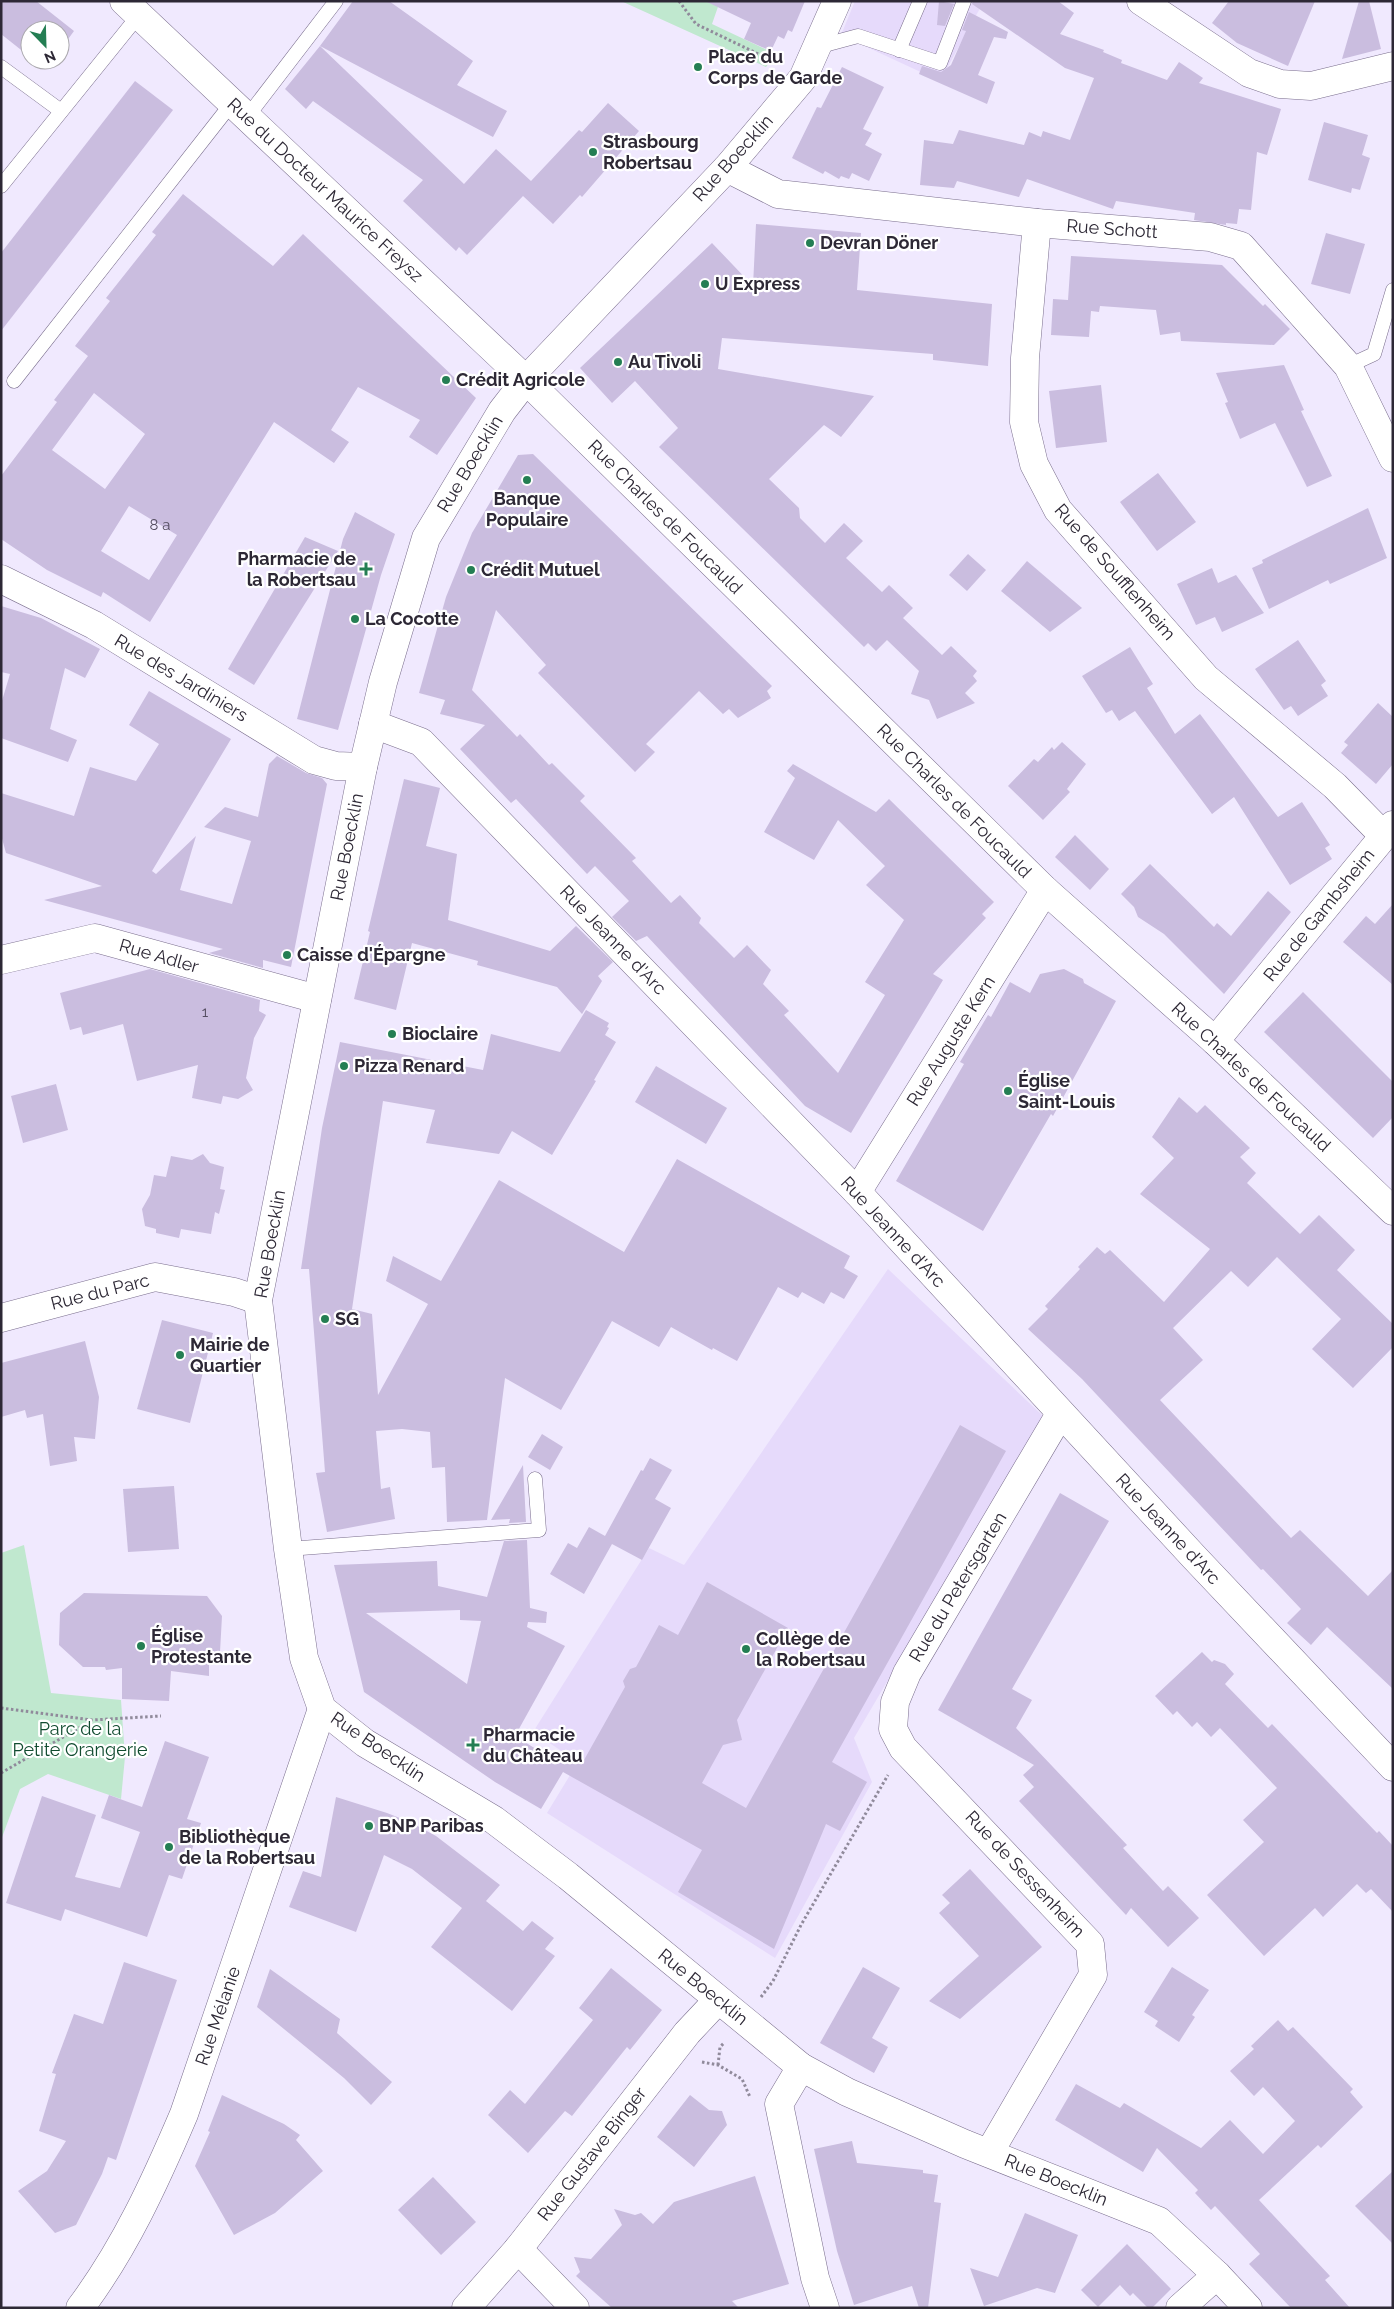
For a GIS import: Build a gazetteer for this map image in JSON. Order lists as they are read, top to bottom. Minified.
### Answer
{"streets":{"street":["Rue Boecklin","Rue du Docteur Maurice Freysz","Rue Schott","Rue Charles de Foucauld","Rue de Soufflenheim","Rue des Jardiniers","Rue de Gambsheim","Rue Jeanne d'Arc","Rue Adler","Rue Auguste Kern","Rue du Parc","Rue du Petersgarten","Rue de Sessenheim","Rue Mélanie","Rue Gustave Binger"]},"crossings":[["Rue Boecklin","Rue du Docteur Maurice Freysz"],["Rue Boecklin","Rue Schott"],["Rue Boecklin","Rue Charles de Foucauld"],["Rue Boecklin","Rue des Jardiniers"],["Rue Boecklin","Rue Jeanne d'Arc"],["Rue Boecklin","Rue Adler"],["Rue Boecklin","Rue du Parc"],["Rue Boecklin","Rue de Sessenheim"],["Rue Boecklin","Rue Mélanie"],["Rue Boecklin","Rue Gustave Binger"],["Rue du Docteur Maurice Freysz","Rue Charles de Foucauld"],["Rue Schott","Rue de Soufflenheim"],["Rue Charles de Foucauld","Rue de Gambsheim"],["Rue Charles de Foucauld","Rue Auguste Kern"],["Rue de Soufflenheim","Rue de Gambsheim"],["Rue Jeanne d'Arc","Rue Auguste Kern"],["Rue Jeanne d'Arc","Rue du Petersgarten"],["Rue du Petersgarten","Rue de Sessenheim"]],"parks":["Parc de la Petite Orangerie"],"places":{"other":["Place du Corps de Garde","Strasbourg Robertsau","Devran Döner","U Express","Au Tivoli","Crédit Agricole","Banque Populaire","Crédit Mutuel","La Cocotte","Caisse d'Épargne","Bioclaire","Pizza Renard","Église Saint-Louis","SG","Mairie de Quartier","Église Protestante","Collège de la Robertsau","BNP Paribas","Bibliothèque de la Robertsau"],"health":["Pharmacie de la Robertsau","Pharmacie du Château"]},"house_numbers":["8 a","1"],"north":"bottom right"}
